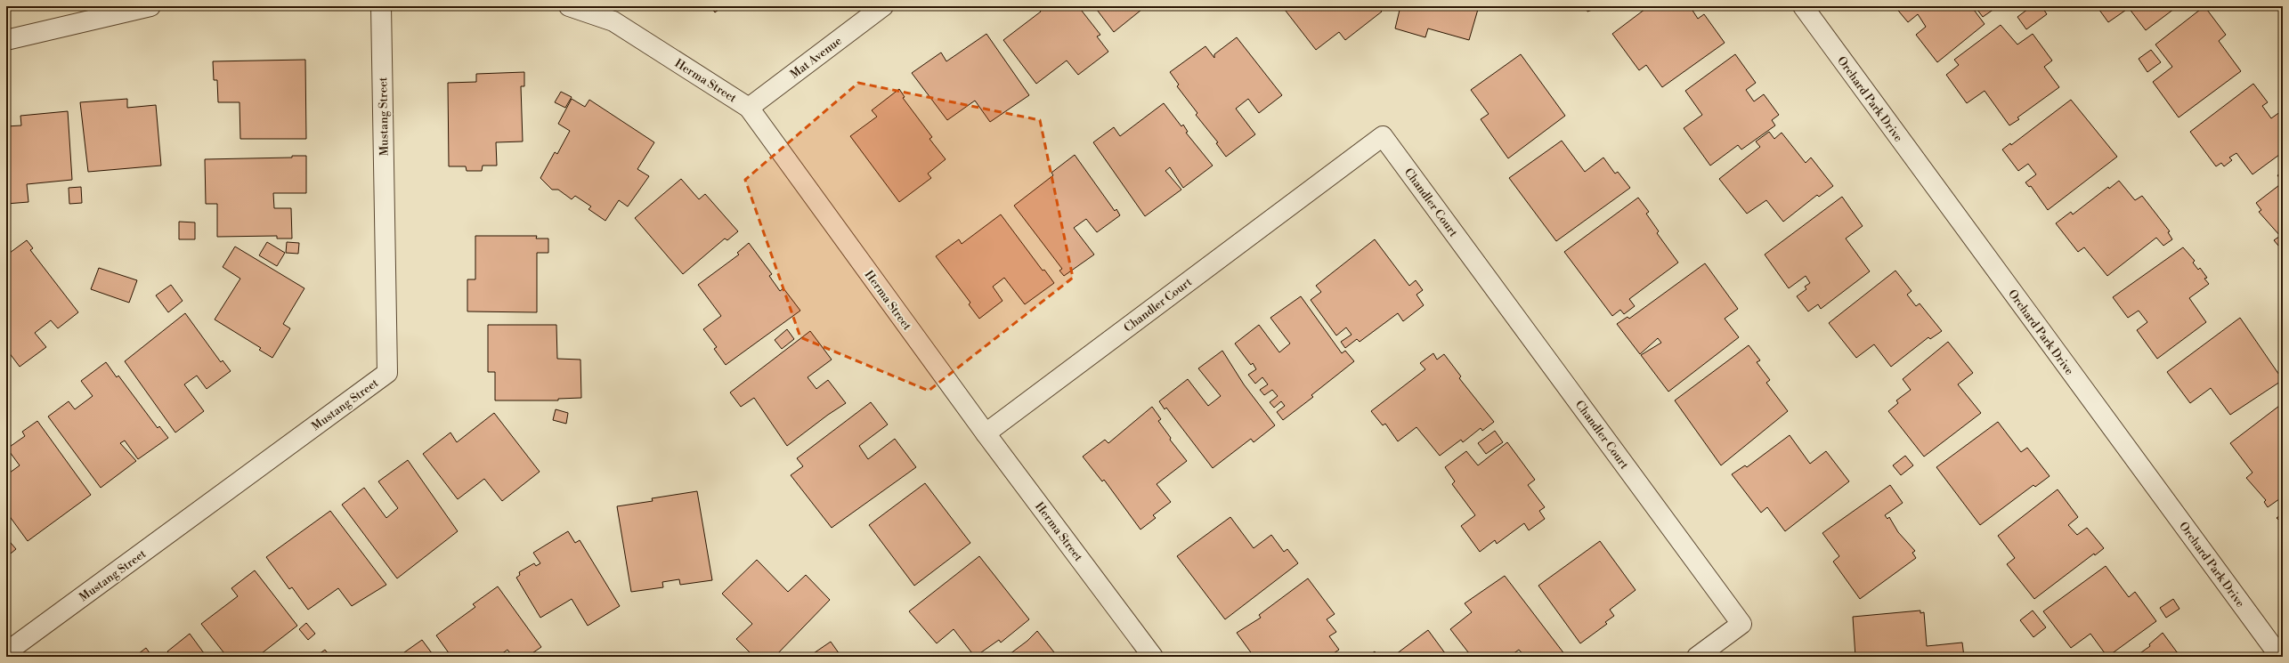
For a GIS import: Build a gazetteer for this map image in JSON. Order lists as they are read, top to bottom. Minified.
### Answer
{"streets":{"street":["Mat Avenue","Herma Street","Orchard Park Drive","Mustang Street","Chandler Court"]},"crossings":[["Mat Avenue","Herma Street"],["Herma Street","Chandler Court"]]}
